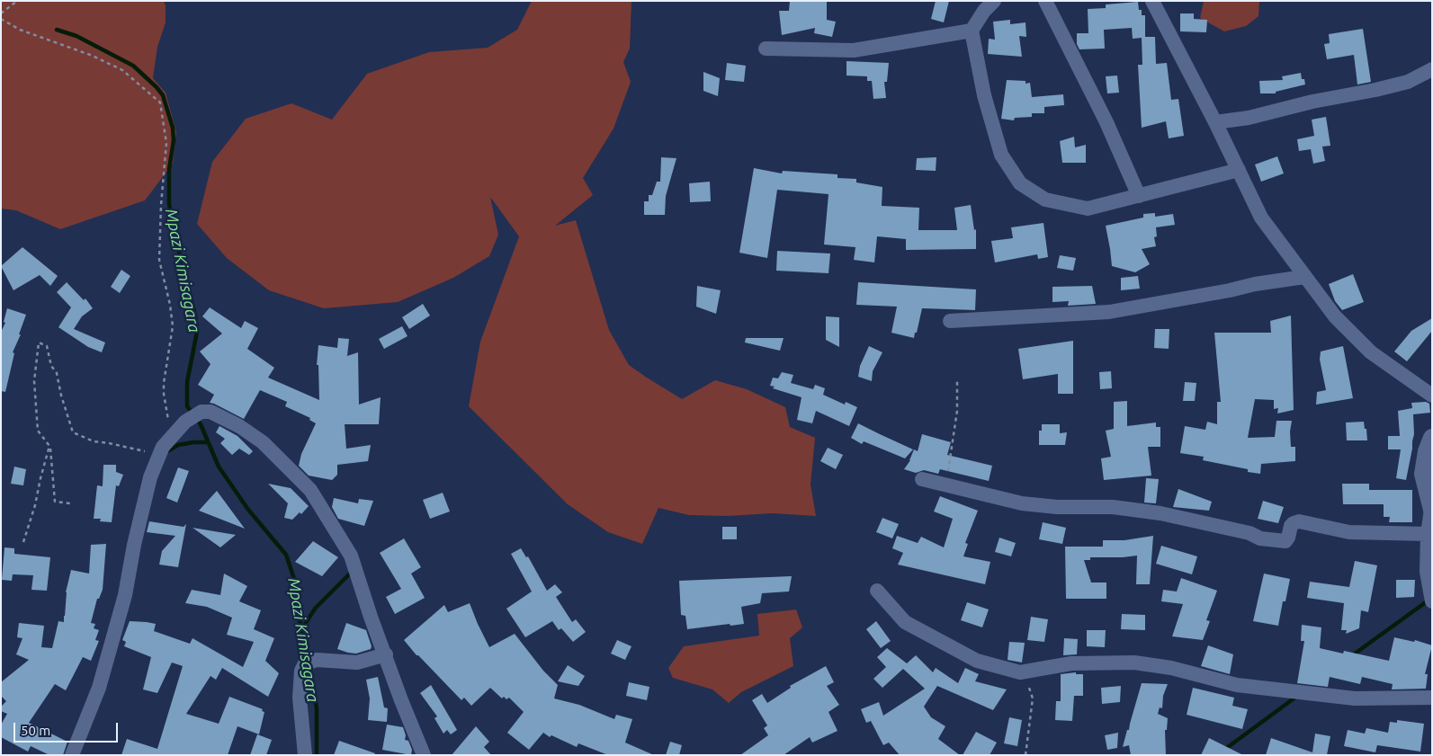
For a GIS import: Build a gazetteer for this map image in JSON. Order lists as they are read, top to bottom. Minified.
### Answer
{"water":["Mpazi Kimisagara"],"scale_bar":"50 m"}
